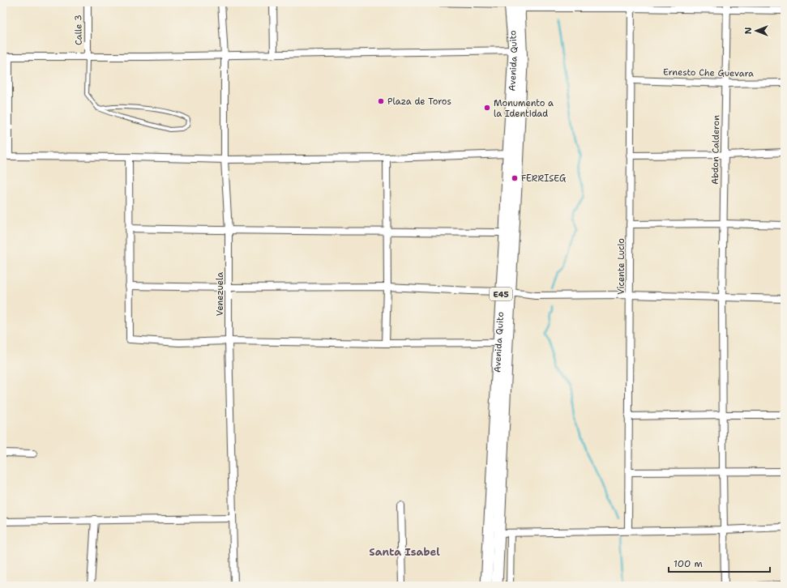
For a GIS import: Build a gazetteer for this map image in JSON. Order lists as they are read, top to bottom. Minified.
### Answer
{"streets":{"highway":["Avenida Quito","E45"],"street":["Calle 3","Ernesto Che Guevara","Abdon Calderon","Vicente Lucio","Venezuela"]},"crossings":[["Ernesto Che Guevara","Abdon Calderon"],["Ernesto Che Guevara","Vicente Lucio"]],"districts":["Santa Isabel"],"places":["Plaza de Toros","Monumento a la Identidad","FERRISEG"],"scale_bar":"100 m","north":"left"}
